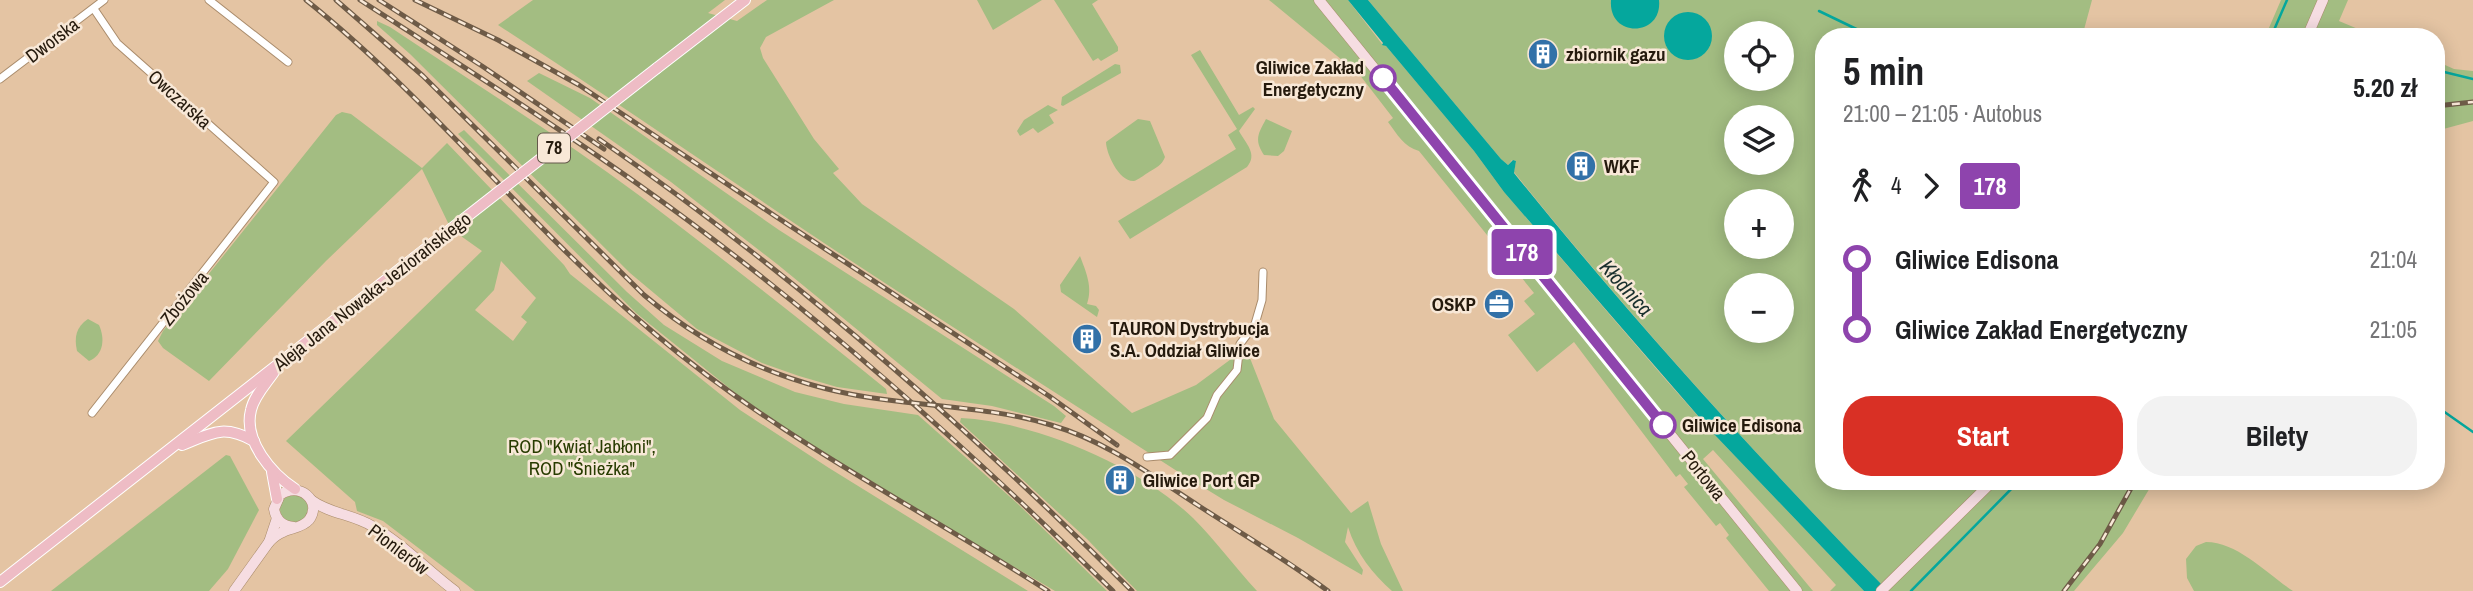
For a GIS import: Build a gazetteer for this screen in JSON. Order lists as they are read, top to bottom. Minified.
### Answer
{"streets":{"main road":["78","Aleja Jana Nowaka-Jeziorańskiego"],"street":["Dworska","Owczarska","Zbożowa","Portowa","Pionierów"]},"crossings":[["Dworska","Owczarska"],["Owczarska","Zbożowa"]],"water":["Kłodnica"],"parks":["ROD \"Kwiat Jabłoni\", ROD \"Śnieżka\""],"places":{"building":["zbiornik gazu","WKF","TAURON Dystrybucja S.A. Oddział Gliwice","Gliwice Port GP"],"other":["Gliwice Zakład Energetyczny","Gliwice Edisona"],"office":["OSKP"]},"lines":["bus line 178"],"page":{"on_map":"178","map_buttons":["+","−"],"heading":["5 min","21:00 – 21:05 · Autobus","5.20 zł"],"legs":["4","178"],"list":[{"name":"Gliwice Edisona","value":"21:04"},{"name":"Gliwice Zakład Energetyczny","value":"21:05"}],"buttons":["Start","Bilety"]}}
